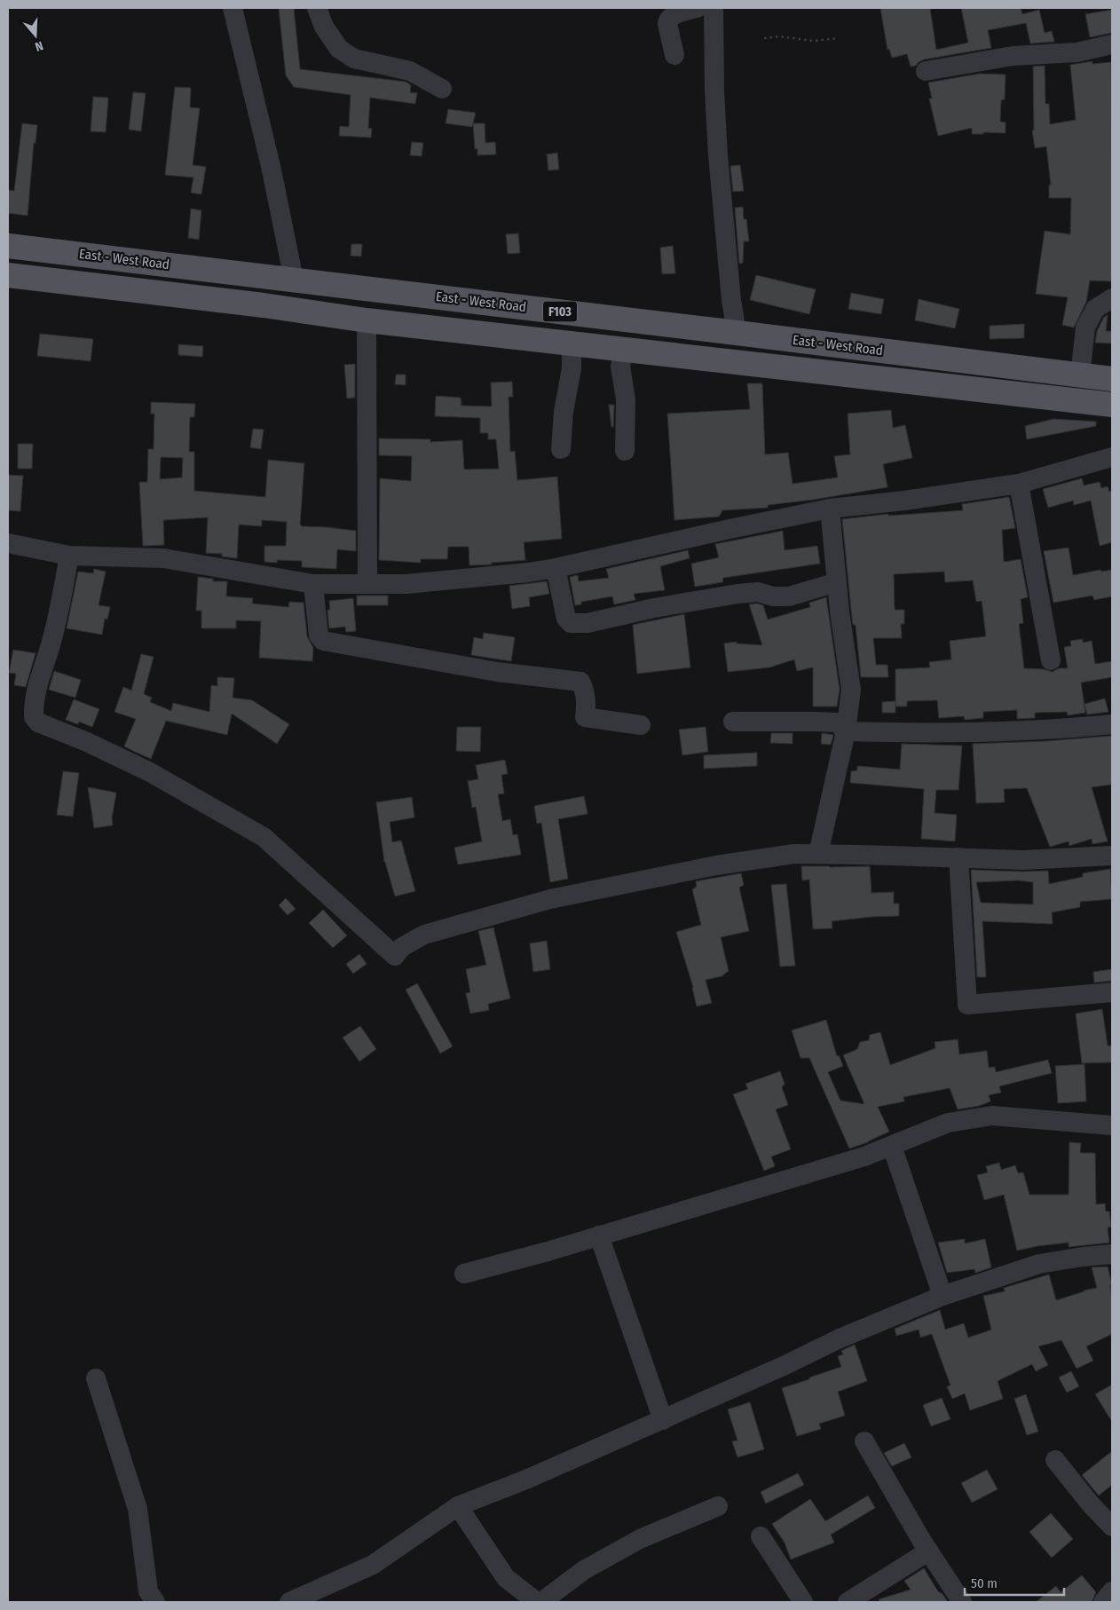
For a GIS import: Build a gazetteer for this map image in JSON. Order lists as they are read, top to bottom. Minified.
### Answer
{"streets":{"main road":["East - West Road","F103"]},"scale_bar":"50 m","north":"bottom"}
